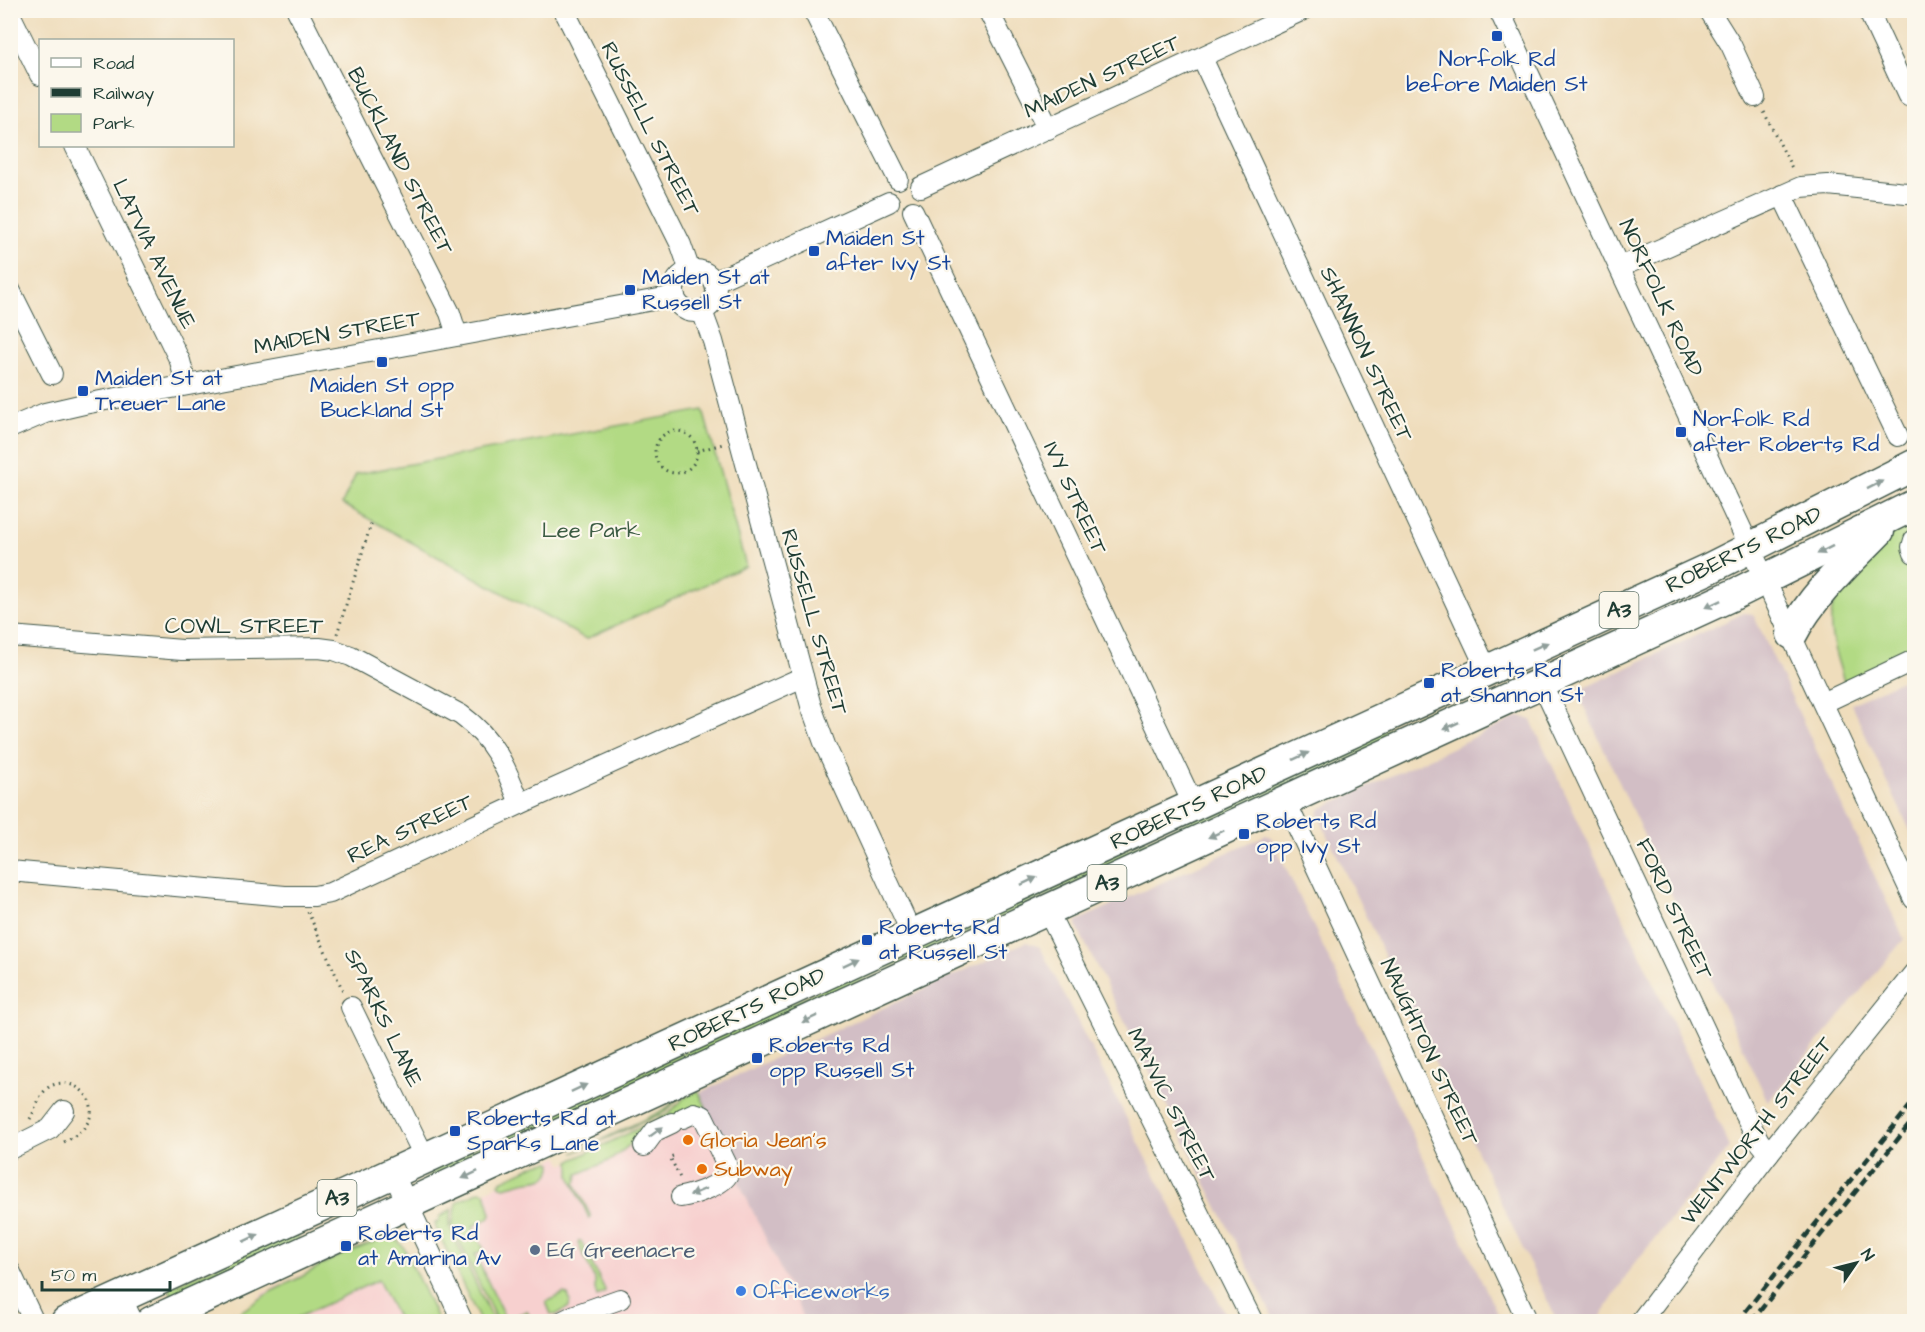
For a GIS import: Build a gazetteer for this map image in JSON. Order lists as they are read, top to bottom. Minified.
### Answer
{"streets":{"highway":["ROBERTS ROAD","A3"],"street":["MAIDEN STREET","RUSSELL STREET","BUCKLAND STREET","LATVIA AVENUE","NORFOLK ROAD","SHANNON STREET","IVY STREET","COWL STREET","REA STREET","FORD STREET","SPARKS LANE","NAUGHTON STREET","MAYVIC STREET","WENTWORTH STREET"]},"crossings":[["MAIDEN STREET","RUSSELL STREET"],["MAIDEN STREET","BUCKLAND STREET"],["MAIDEN STREET","LATVIA AVENUE"],["MAIDEN STREET","SHANNON STREET"],["MAIDEN STREET","IVY STREET"],["RUSSELL STREET","ROBERTS ROAD"],["RUSSELL STREET","REA STREET"],["NORFOLK ROAD","ROBERTS ROAD"],["SHANNON STREET","ROBERTS ROAD"],["IVY STREET","ROBERTS ROAD"],["ROBERTS ROAD","FORD STREET"],["ROBERTS ROAD","SPARKS LANE"],["ROBERTS ROAD","NAUGHTON STREET"],["ROBERTS ROAD","MAYVIC STREET"],["COWL STREET","REA STREET"],["REA STREET","SPARKS LANE"],["FORD STREET","WENTWORTH STREET"]],"parks":["Lee Park"],"places":{"transit":["Norfolk Rd before Maiden St","Maiden St after Ivy St","Maiden St at Russell St","Maiden St opp Buckland St","Maiden St at Treuer Lane","Norfolk Rd after Roberts Rd","Roberts Rd at Shannon St","Roberts Rd opp Ivy St","Roberts Rd at Russell St","Roberts Rd opp Russell St","Roberts Rd at Sparks Lane","Roberts Rd at Amarina Av"],"other":["Gloria Jean's","Subway","EG Greenacre","Officeworks"]},"legend":["Road","Railway","Park"],"scale_bar":"50 m","north":"top right"}
